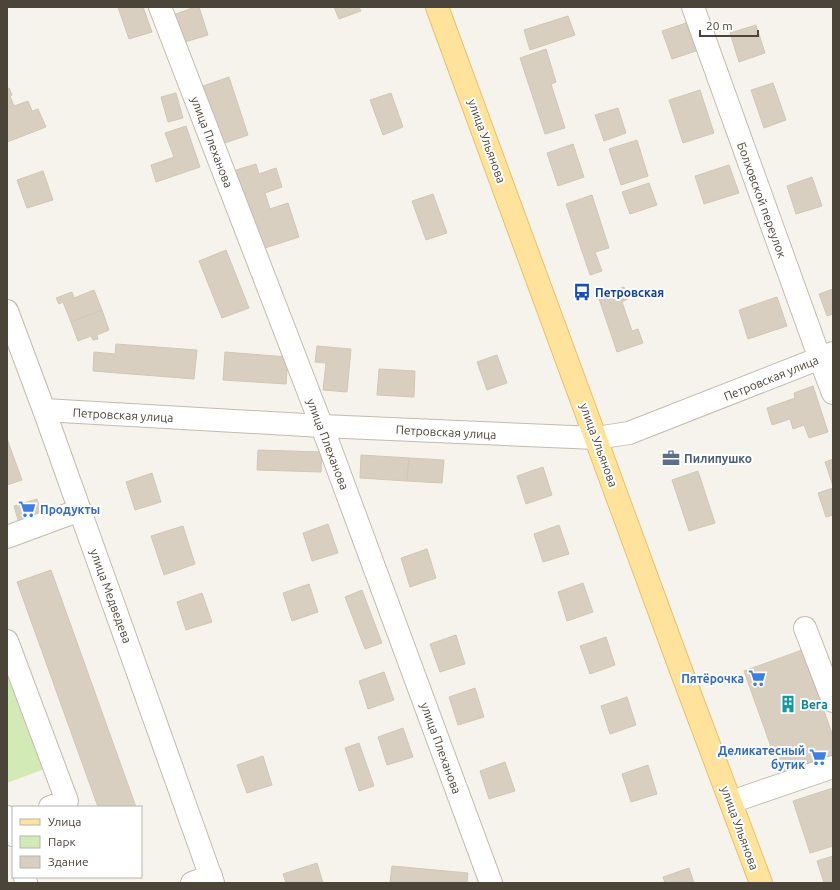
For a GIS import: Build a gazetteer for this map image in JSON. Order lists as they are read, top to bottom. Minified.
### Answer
{"streets":{"main road":["улица Ульянова"],"street":["улица Плеханова","Болховской переулок","Петровская улица","улица Медведева"]},"crossings":[["улица Ульянова","Петровская улица"],["улица Плеханова","Петровская улица"],["Болховской переулок","Петровская улица"],["Петровская улица","улица Медведева"]],"places":{"bus stop":["Петровская"],"office":["Пилипушко"],"supermarket":["Продукты","Пятёрочка","Деликатесный бутик"],"building":["Вега"]},"legend":["Улица","Парк","Здание"],"scale_bar":"20 m"}
